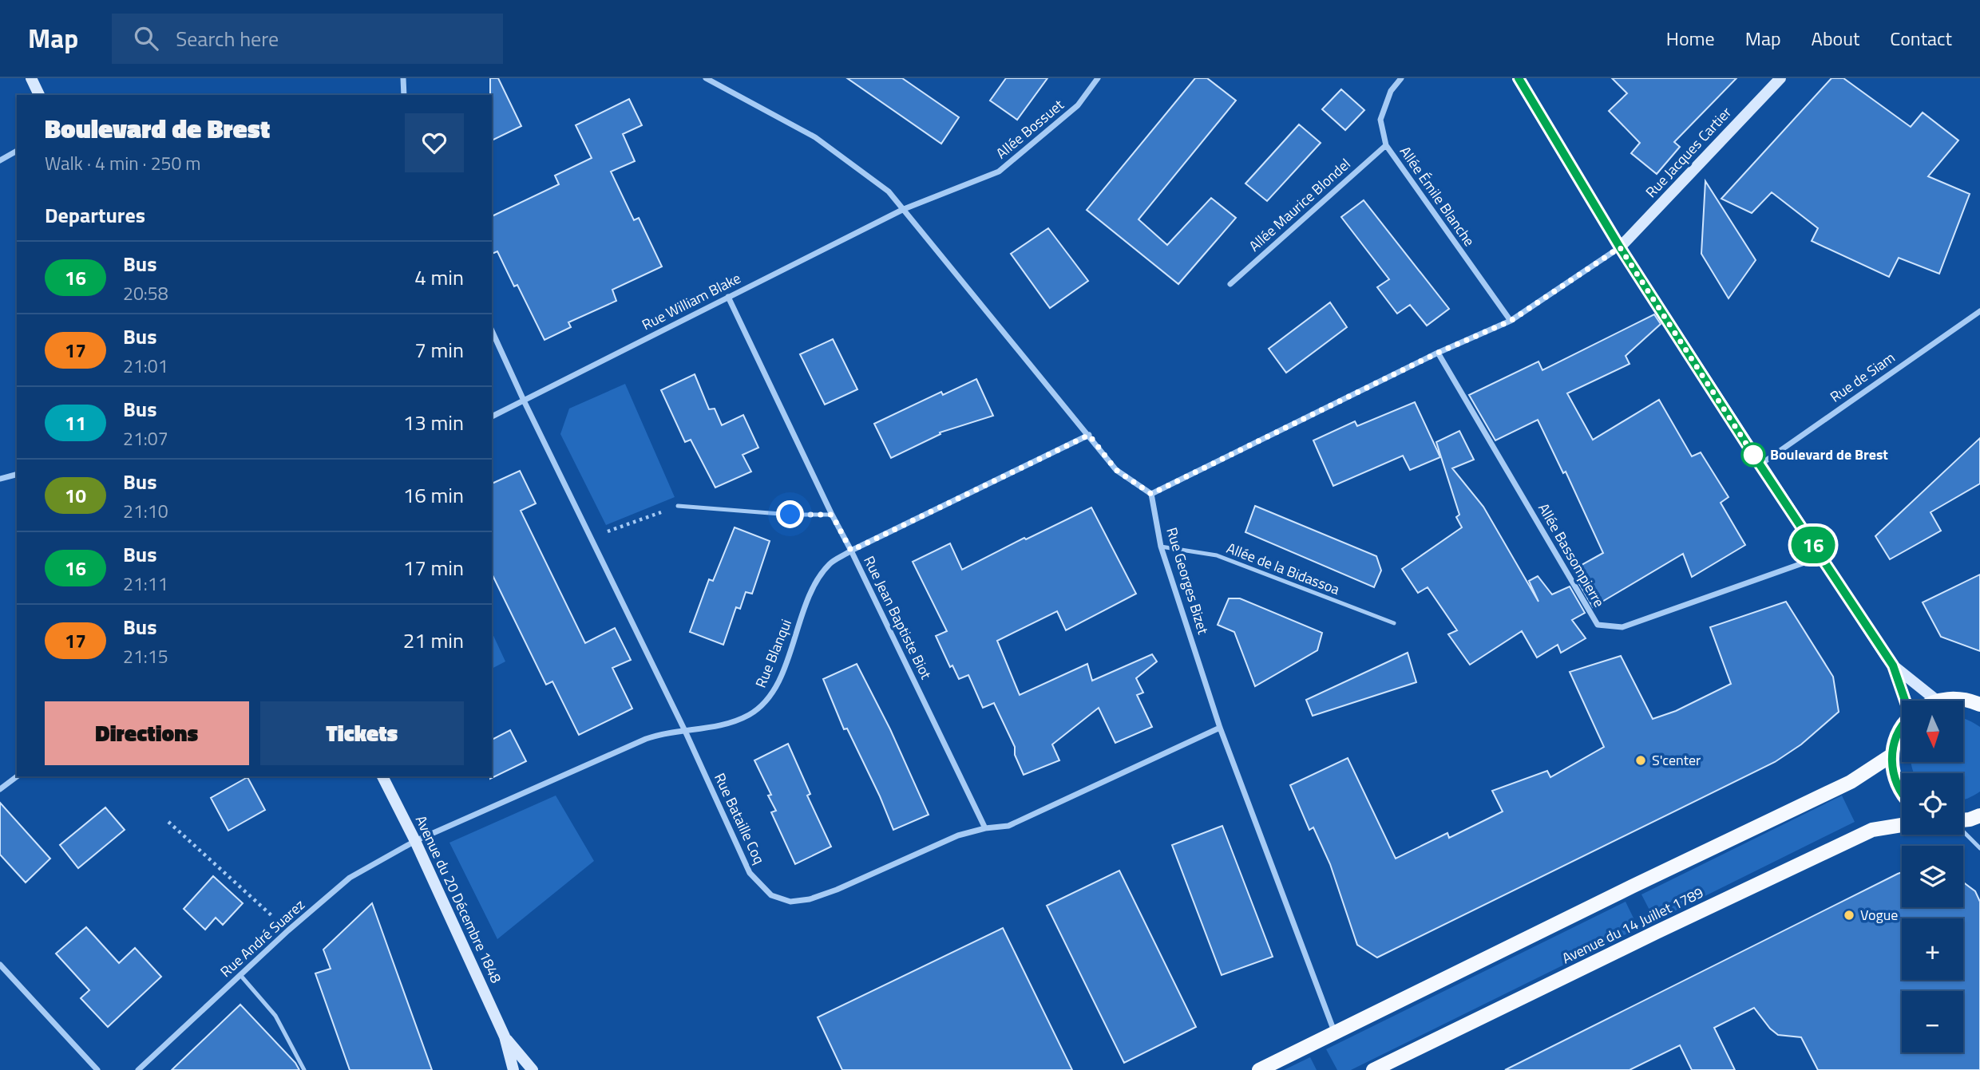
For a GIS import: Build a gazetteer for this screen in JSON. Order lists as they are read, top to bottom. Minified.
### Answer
{"streets":{"main road":["Rue Jacques Cartier","Avenue du 20 Décembre 1848","Avenue du 14 Juillet 1789"],"street":["Allée Bossuet","Allée Émile Blanche","Allée Maurice Blondel","Rue William Blake","Rue de Siam","Allée Bassompierre","Rue Georges Bizet","Rue Jean Baptiste Biot","Rue Blanqui","Rue Bataille Coq","Rue André Suarez"],"lane":["Allée de la Bidassoa"]},"crossings":[["Allée Bossuet","Rue William Blake"],["Allée Émile Blanche","Allée Maurice Blondel"],["Rue William Blake","Rue Jean Baptiste Biot"],["Rue William Blake","Rue Bataille Coq"],["Allée de la Bidassoa","Rue Georges Bizet"],["Rue Georges Bizet","Rue Bataille Coq"],["Rue Jean Baptiste Biot","Rue Blanqui"],["Rue Jean Baptiste Biot","Rue Bataille Coq"],["Rue Blanqui","Rue Bataille Coq"],["Rue Blanqui","Avenue du 20 Décembre 1848"],["Rue Blanqui","Rue André Suarez"],["Avenue du 20 Décembre 1848","Rue André Suarez"]],"places":["Boulevard de Brest","S'center","Vogue"],"lines":["bus line 16"],"north":"bottom","page":{"header":"Map","search":"Search here","nav":["Home","Map","About","Contact"],"on_map":"16","heading":[["Boulevard de Brest","Walk · 4 min · 250 m"],"Departures"],"list":[{"mark":"16","name":"Bus","note":"20:58","value":"4 min"},{"mark":"17","name":"Bus","note":"21:01","value":"7 min"},{"mark":"11","name":"Bus","note":"21:07","value":"13 min"},{"mark":"10","name":"Bus","note":"21:10","value":"16 min"},{"mark":"16","name":"Bus","note":"21:11","value":"17 min"},{"mark":"17","name":"Bus","note":"21:15","value":"21 min"}],"buttons":["Directions","Tickets"],"map_buttons":["+","−"]}}
